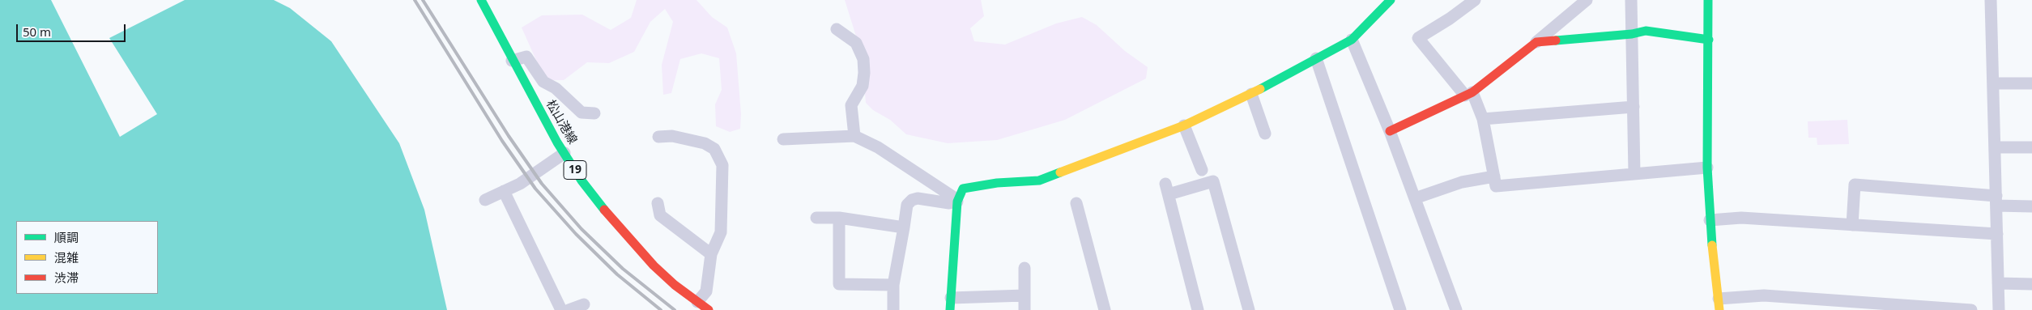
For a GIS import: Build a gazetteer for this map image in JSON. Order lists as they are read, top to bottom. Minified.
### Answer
{"streets":{"street":["松山港線","19"]},"legend":["順調","混雑","渋滞"],"scale_bar":"50 m"}
